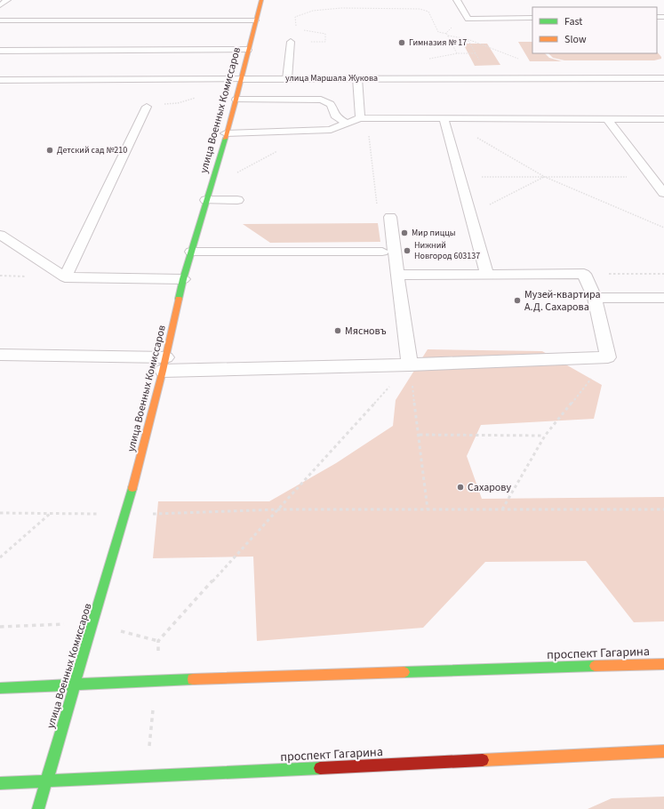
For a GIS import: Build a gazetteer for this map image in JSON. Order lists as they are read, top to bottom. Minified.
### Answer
{"streets":{"street":["улица Маршала Жукова","улица Военных Комиссаров","проспект Гагарина"]},"crossings":[["улица Маршала Жукова","улица Военных Комиссаров"],["улица Военных Комиссаров","проспект Гагарина"]],"places":["Гимназия № 17","Детский сад №210","Мир пиццы","Нижний Новгород 603137","Музей-квартира А.Д. Сахарова","Мясновъ","Сахарову"],"legend":["Fast","Slow"]}
